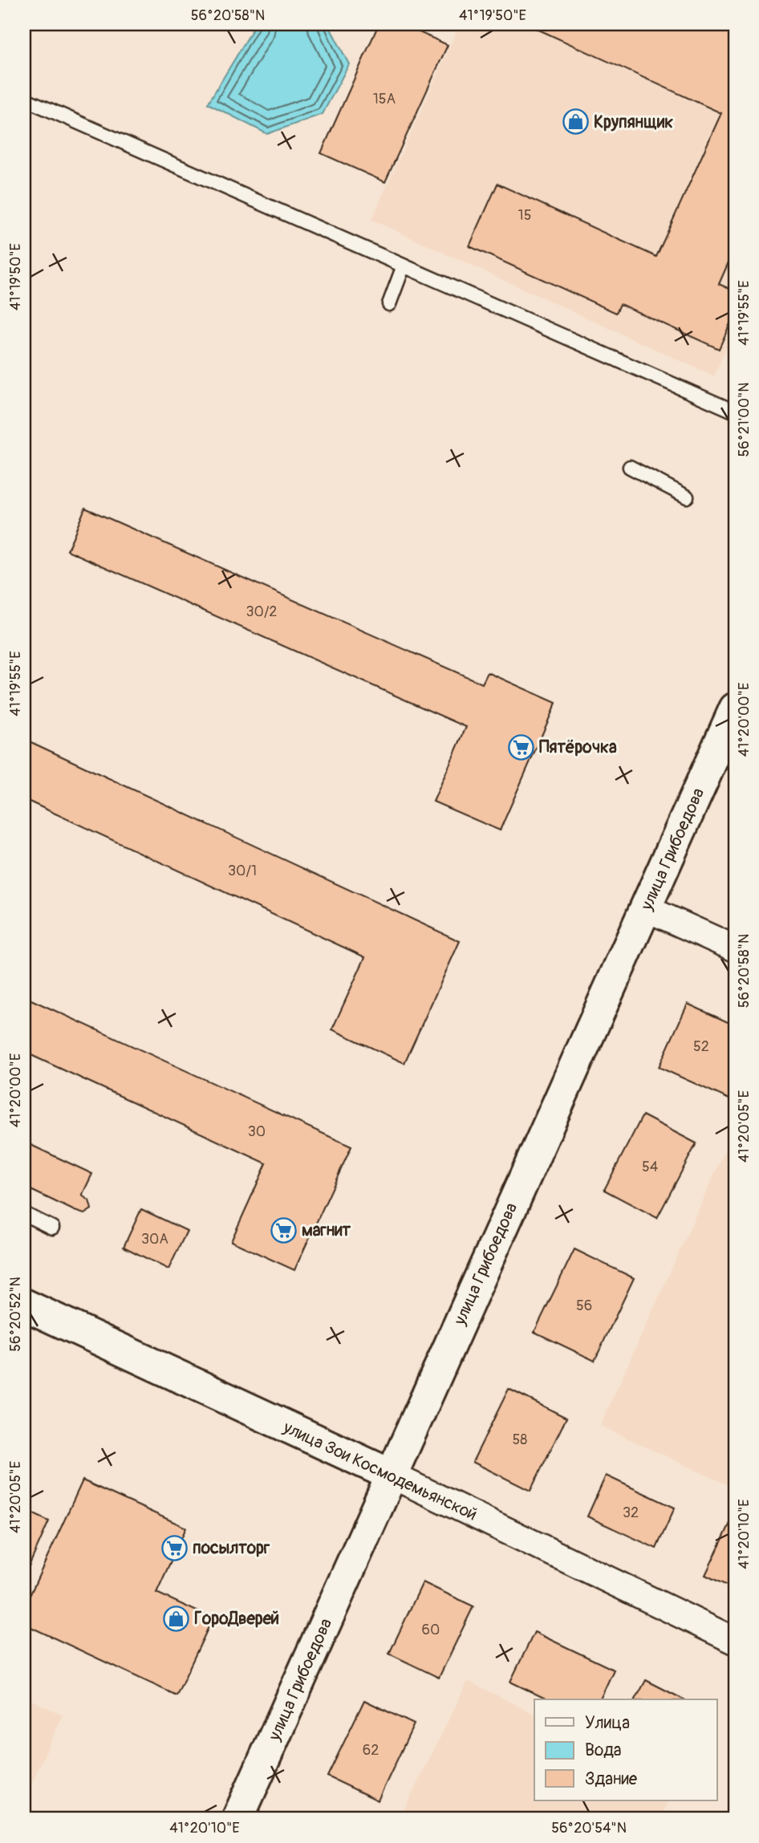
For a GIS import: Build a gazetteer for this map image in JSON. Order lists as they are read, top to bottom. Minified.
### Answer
{"streets":{"street":["улица Грибоедова","улица Зои Космодемьянской"]},"crossings":[["улица Грибоедова","улица Зои Космодемьянской"]],"places":{"shop":["Крупянщик","ГороДверей"],"supermarket":["Пятёрочка","магнит","посылторг"]},"house_numbers":["15А","15","30/2","30/1","52","30","54","30А","56","58","32","60","62"],"legend":["Улица","Вода","Здание"],"coordinates":["56°20'58\"N","41°19'50\"E","41°19'55\"E","56°21'00\"N","41°20'00\"E","41°20'05\"E","56°20'52\"N","41°20'10\"E","56°20'54\"N"]}
